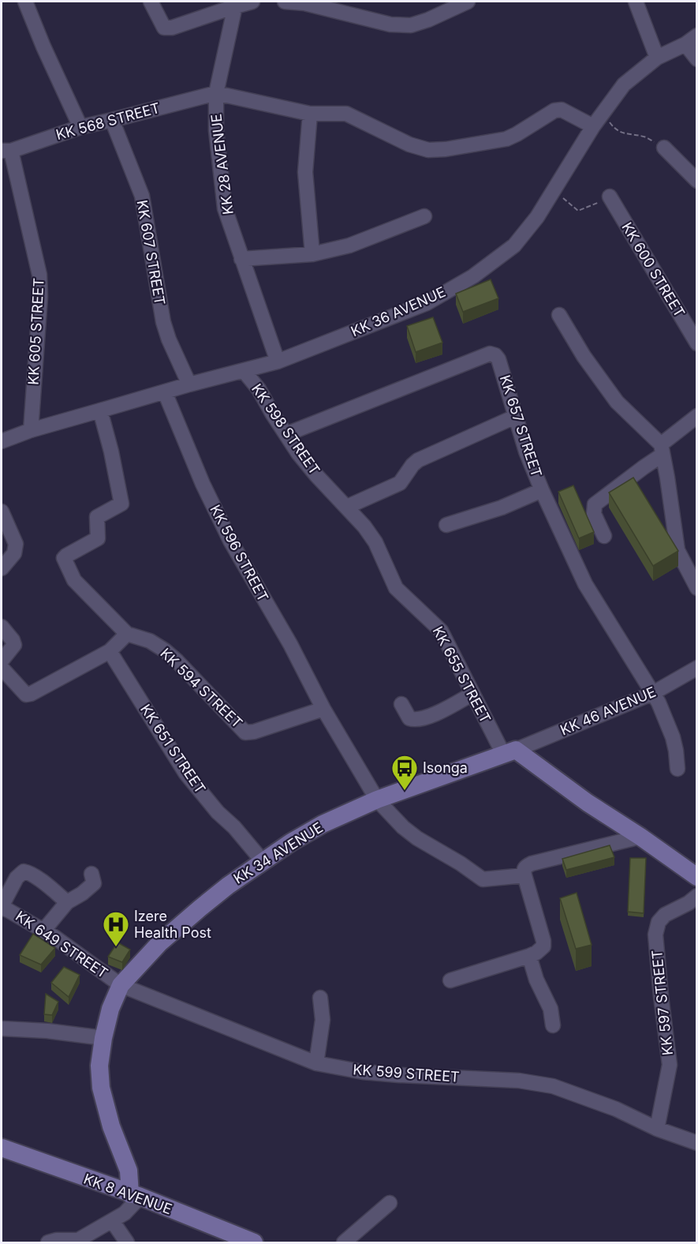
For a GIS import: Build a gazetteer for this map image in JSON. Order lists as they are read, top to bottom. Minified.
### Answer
{"streets":{"main road":["KK 34 AVENUE","KK 8 AVENUE"],"street":["KK 568 STREET","KK 28 AVENUE","KK 607 STREET","KK 600 STREET","KK 36 AVENUE","KK 605 STREET","KK 657 STREET","KK 598 STREET","KK 596 STREET","KK 655 STREET","KK 594 STREET","KK 46 AVENUE","KK 651 STREET","KK 649 STREET","KK 597 STREET","KK 599 STREET"]},"crossings":[["KK 568 STREET","KK 28 AVENUE"],["KK 568 STREET","KK 607 STREET"],["KK 568 STREET","KK 605 STREET"],["KK 28 AVENUE","KK 36 AVENUE"],["KK 607 STREET","KK 36 AVENUE"],["KK 36 AVENUE","KK 605 STREET"],["KK 36 AVENUE","KK 598 STREET"],["KK 36 AVENUE","KK 596 STREET"],["KK 36 AVENUE","KK 594 STREET"],["KK 657 STREET","KK 598 STREET"],["KK 657 STREET","KK 46 AVENUE"],["KK 598 STREET","KK 655 STREET"],["KK 596 STREET","KK 594 STREET"],["KK 596 STREET","KK 34 AVENUE"],["KK 655 STREET","KK 46 AVENUE"],["KK 655 STREET","KK 34 AVENUE"],["KK 46 AVENUE","KK 34 AVENUE"],["KK 651 STREET","KK 34 AVENUE"],["KK 34 AVENUE","KK 649 STREET"],["KK 34 AVENUE","KK 599 STREET"],["KK 34 AVENUE","KK 8 AVENUE"],["KK 649 STREET","KK 599 STREET"],["KK 597 STREET","KK 599 STREET"]],"places":{"bus stop":["Isonga"],"hospital":["Izere Health Post"]}}
